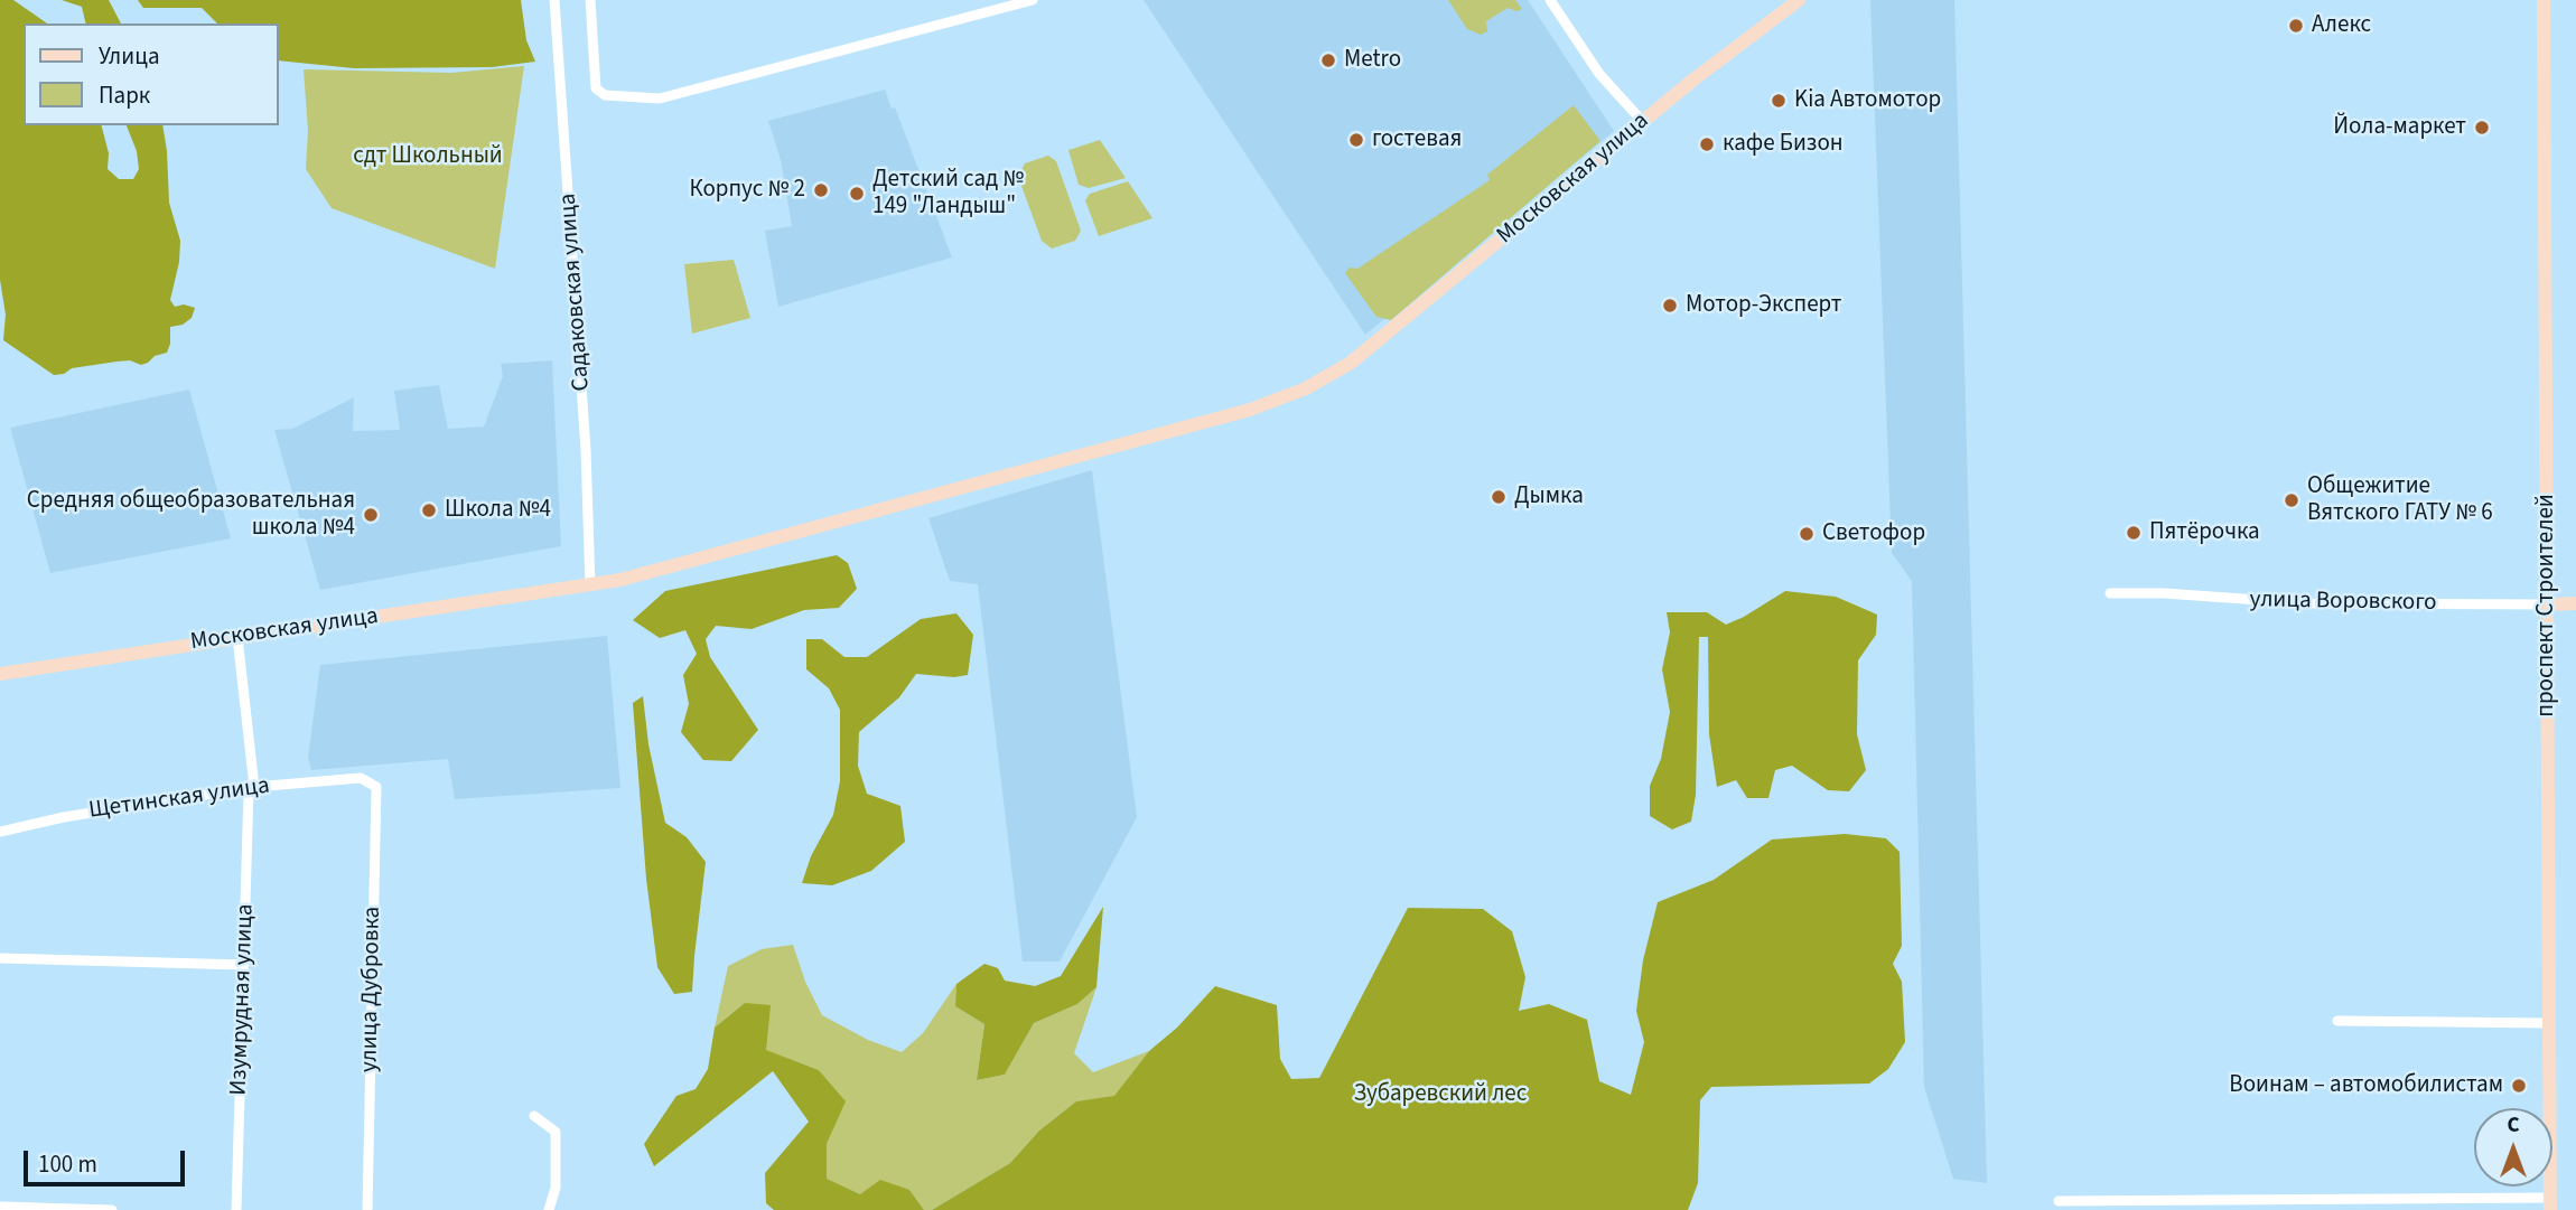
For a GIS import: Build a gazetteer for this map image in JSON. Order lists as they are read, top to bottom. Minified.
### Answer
{"streets":{"main road":["Московская улица","улица Воровского","проспект Строителей"],"street":["Садаковская улица","Щетинская улица","улица Дубровка","Изумрудная улица"]},"crossings":[["Московская улица","Садаковская улица"],["Московская улица","Изумрудная улица"],["улица Воровского","проспект Строителей"],["Щетинская улица","улица Дубровка"],["Щетинская улица","Изумрудная улица"]],"parks":["сдт Школьный","Зубаревский лес"],"places":["Алекс","Metro","Kia Автомотор","Йола-маркет","гостевая","кафе Бизон","Корпус № 2","Детский сад № 149 \"Ландыш\"","Мотор-Эксперт","Дымка","Общежитие Вятского ГАТУ № 6","Школа №4","Средняя общеобразовательная школа №4","Пятёрочка","Светофор","Воинам – автомобилистам"],"legend":["Улица","Парк"],"scale_bar":"100 m","north":"top"}
